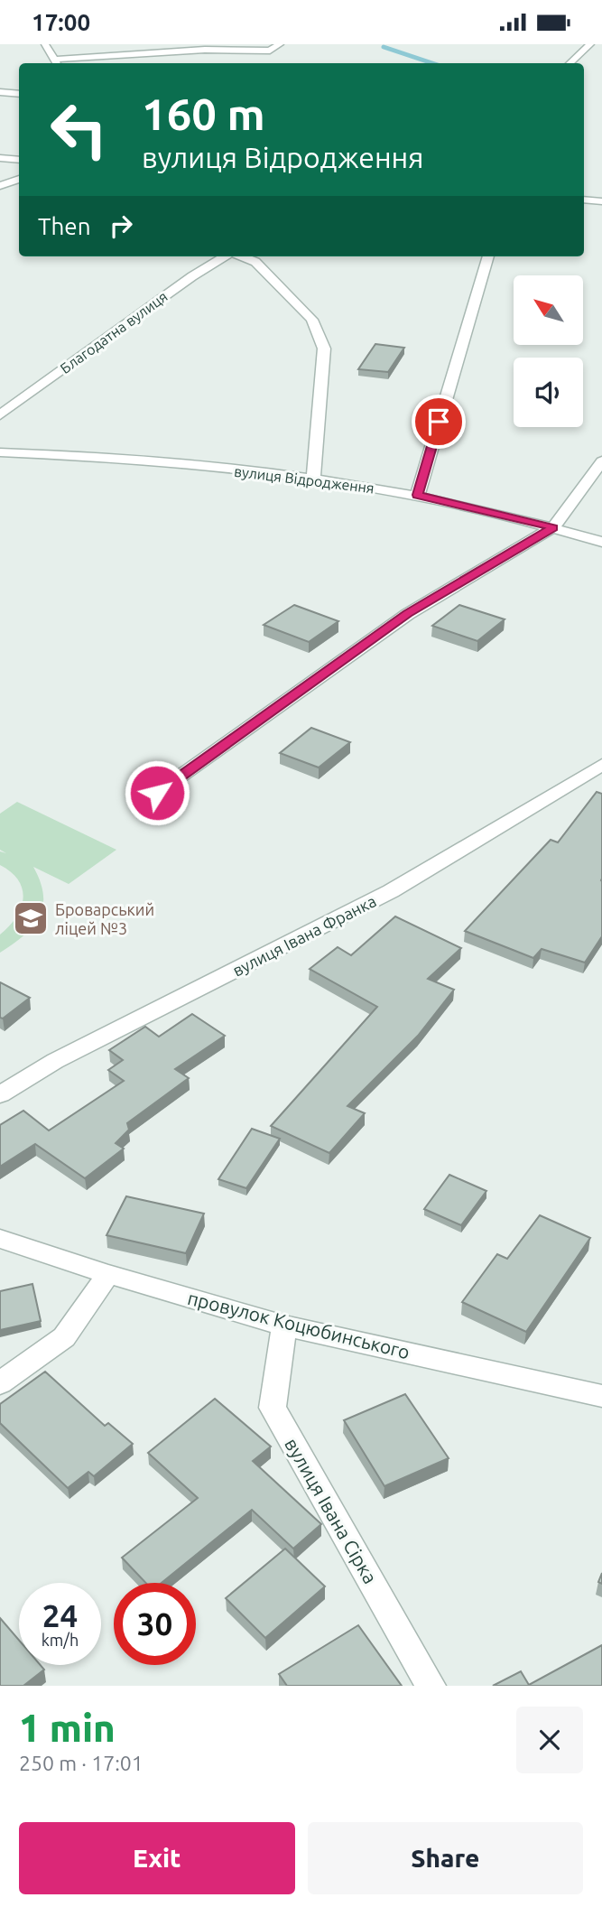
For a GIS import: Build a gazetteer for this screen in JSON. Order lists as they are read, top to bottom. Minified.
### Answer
{"streets":{"street":["Благодатна вулиця","вулиця Відродження","вулиця Івана Франка","провулок Коцюбинського","вулиця Івана Сірка"]},"crossings":[["провулок Коцюбинського","вулиця Івана Сірка"]],"places":{"school or university":["Броварський ліцей №3"]},"north":"top left","page":{"status":"17:00","turn":["160 m","вулиця Відродження"],"then":"Then","speed":"24 km/h","limit":"30","heading":["1 min","250 m · 17:01"],"buttons":["Exit","Share"]}}
